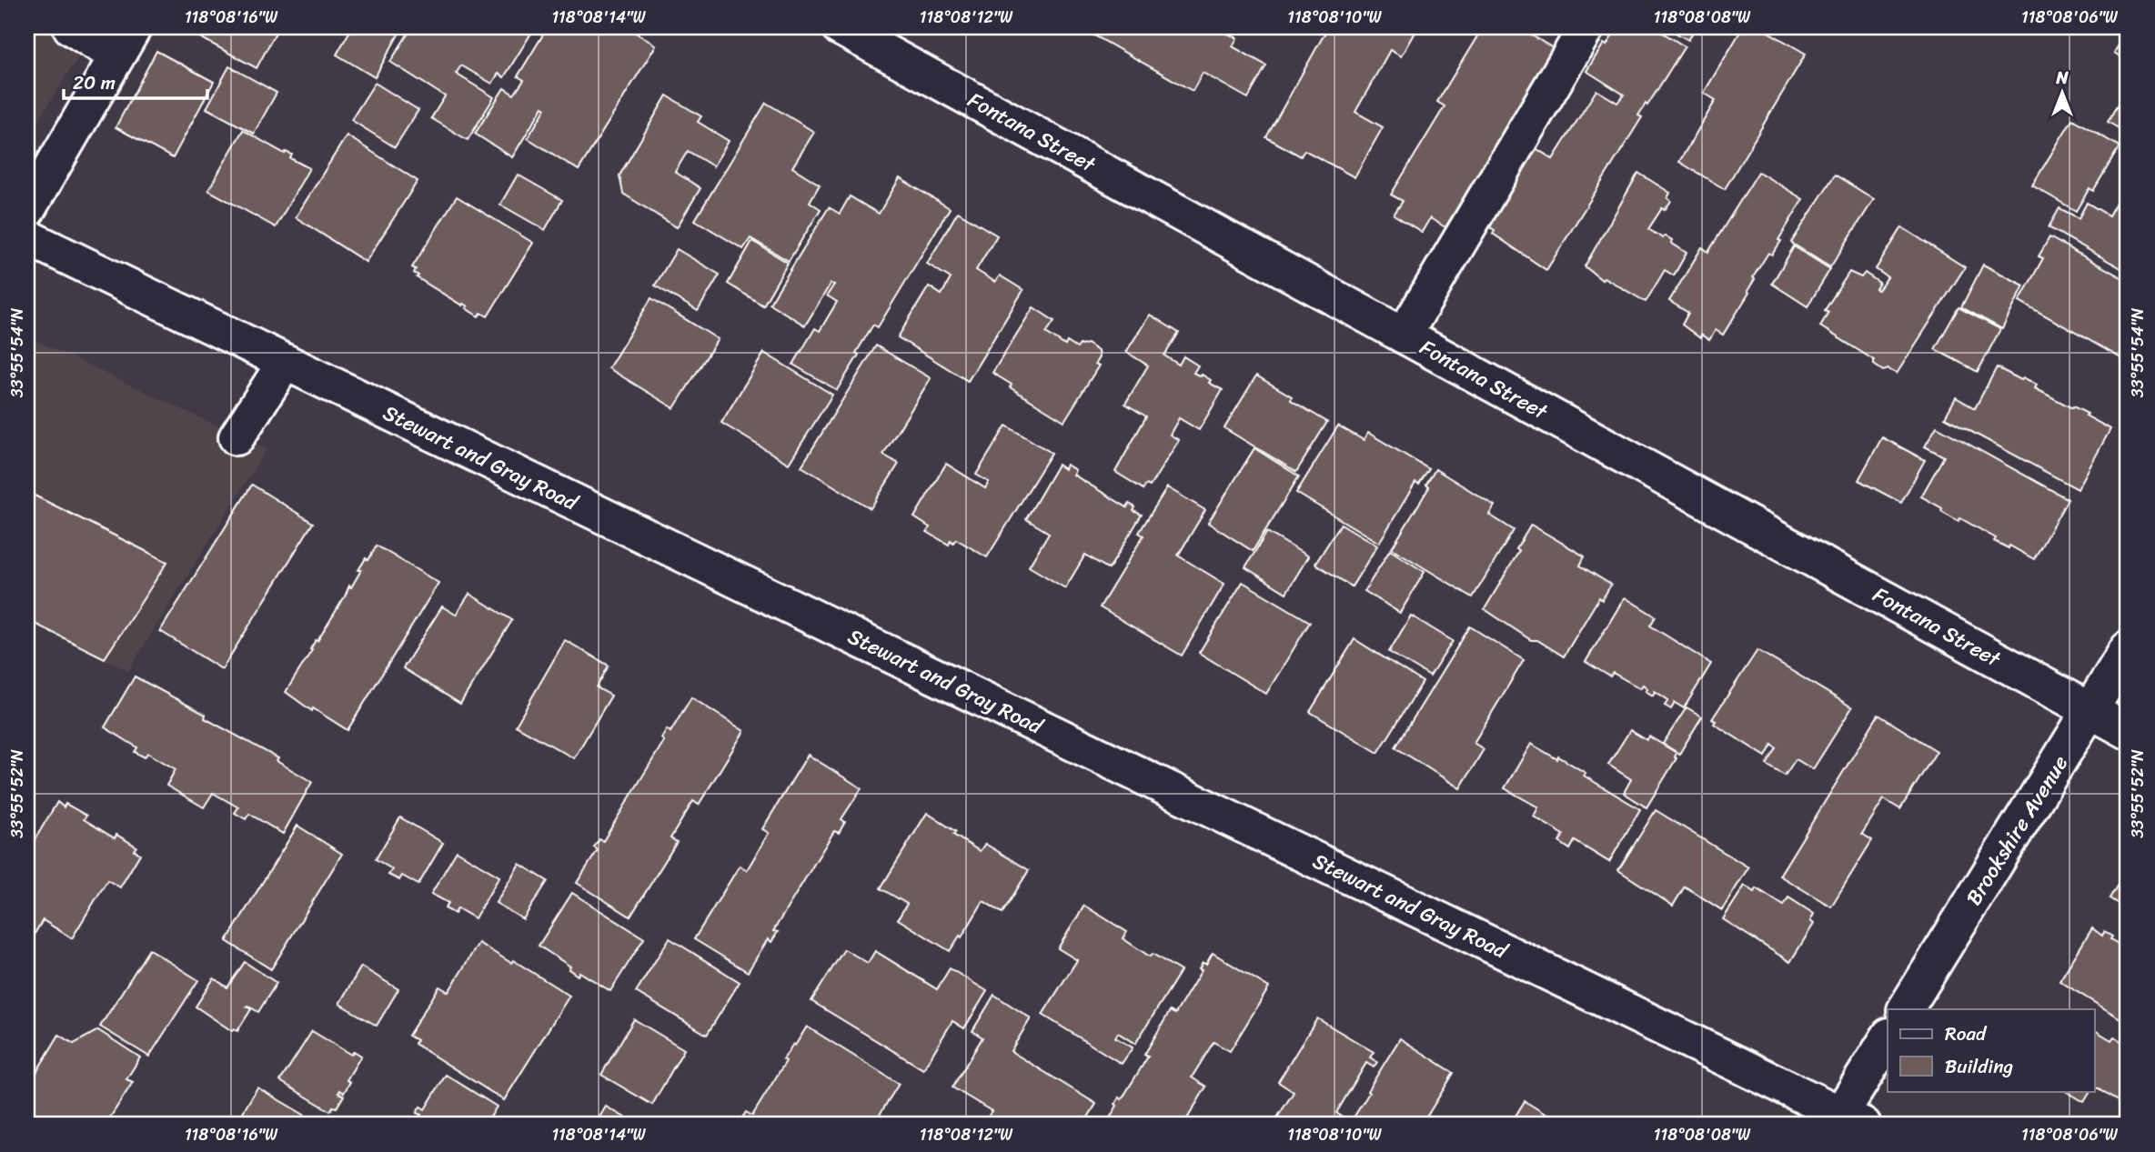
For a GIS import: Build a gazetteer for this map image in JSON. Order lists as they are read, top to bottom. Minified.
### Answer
{"streets":{"street":["Fontana Street","Stewart and Gray Road","Brookshire Avenue"]},"crossings":[["Fontana Street","Brookshire Avenue"]],"legend":["Road","Building"],"scale_bar":"20 m","north":"top","coordinates":["118°08'16\"W","118°08'14\"W","118°08'12\"W","118°08'10\"W","118°08'08\"W","118°08'06\"W","33°55'54\"N","33°55'52\"N"]}
